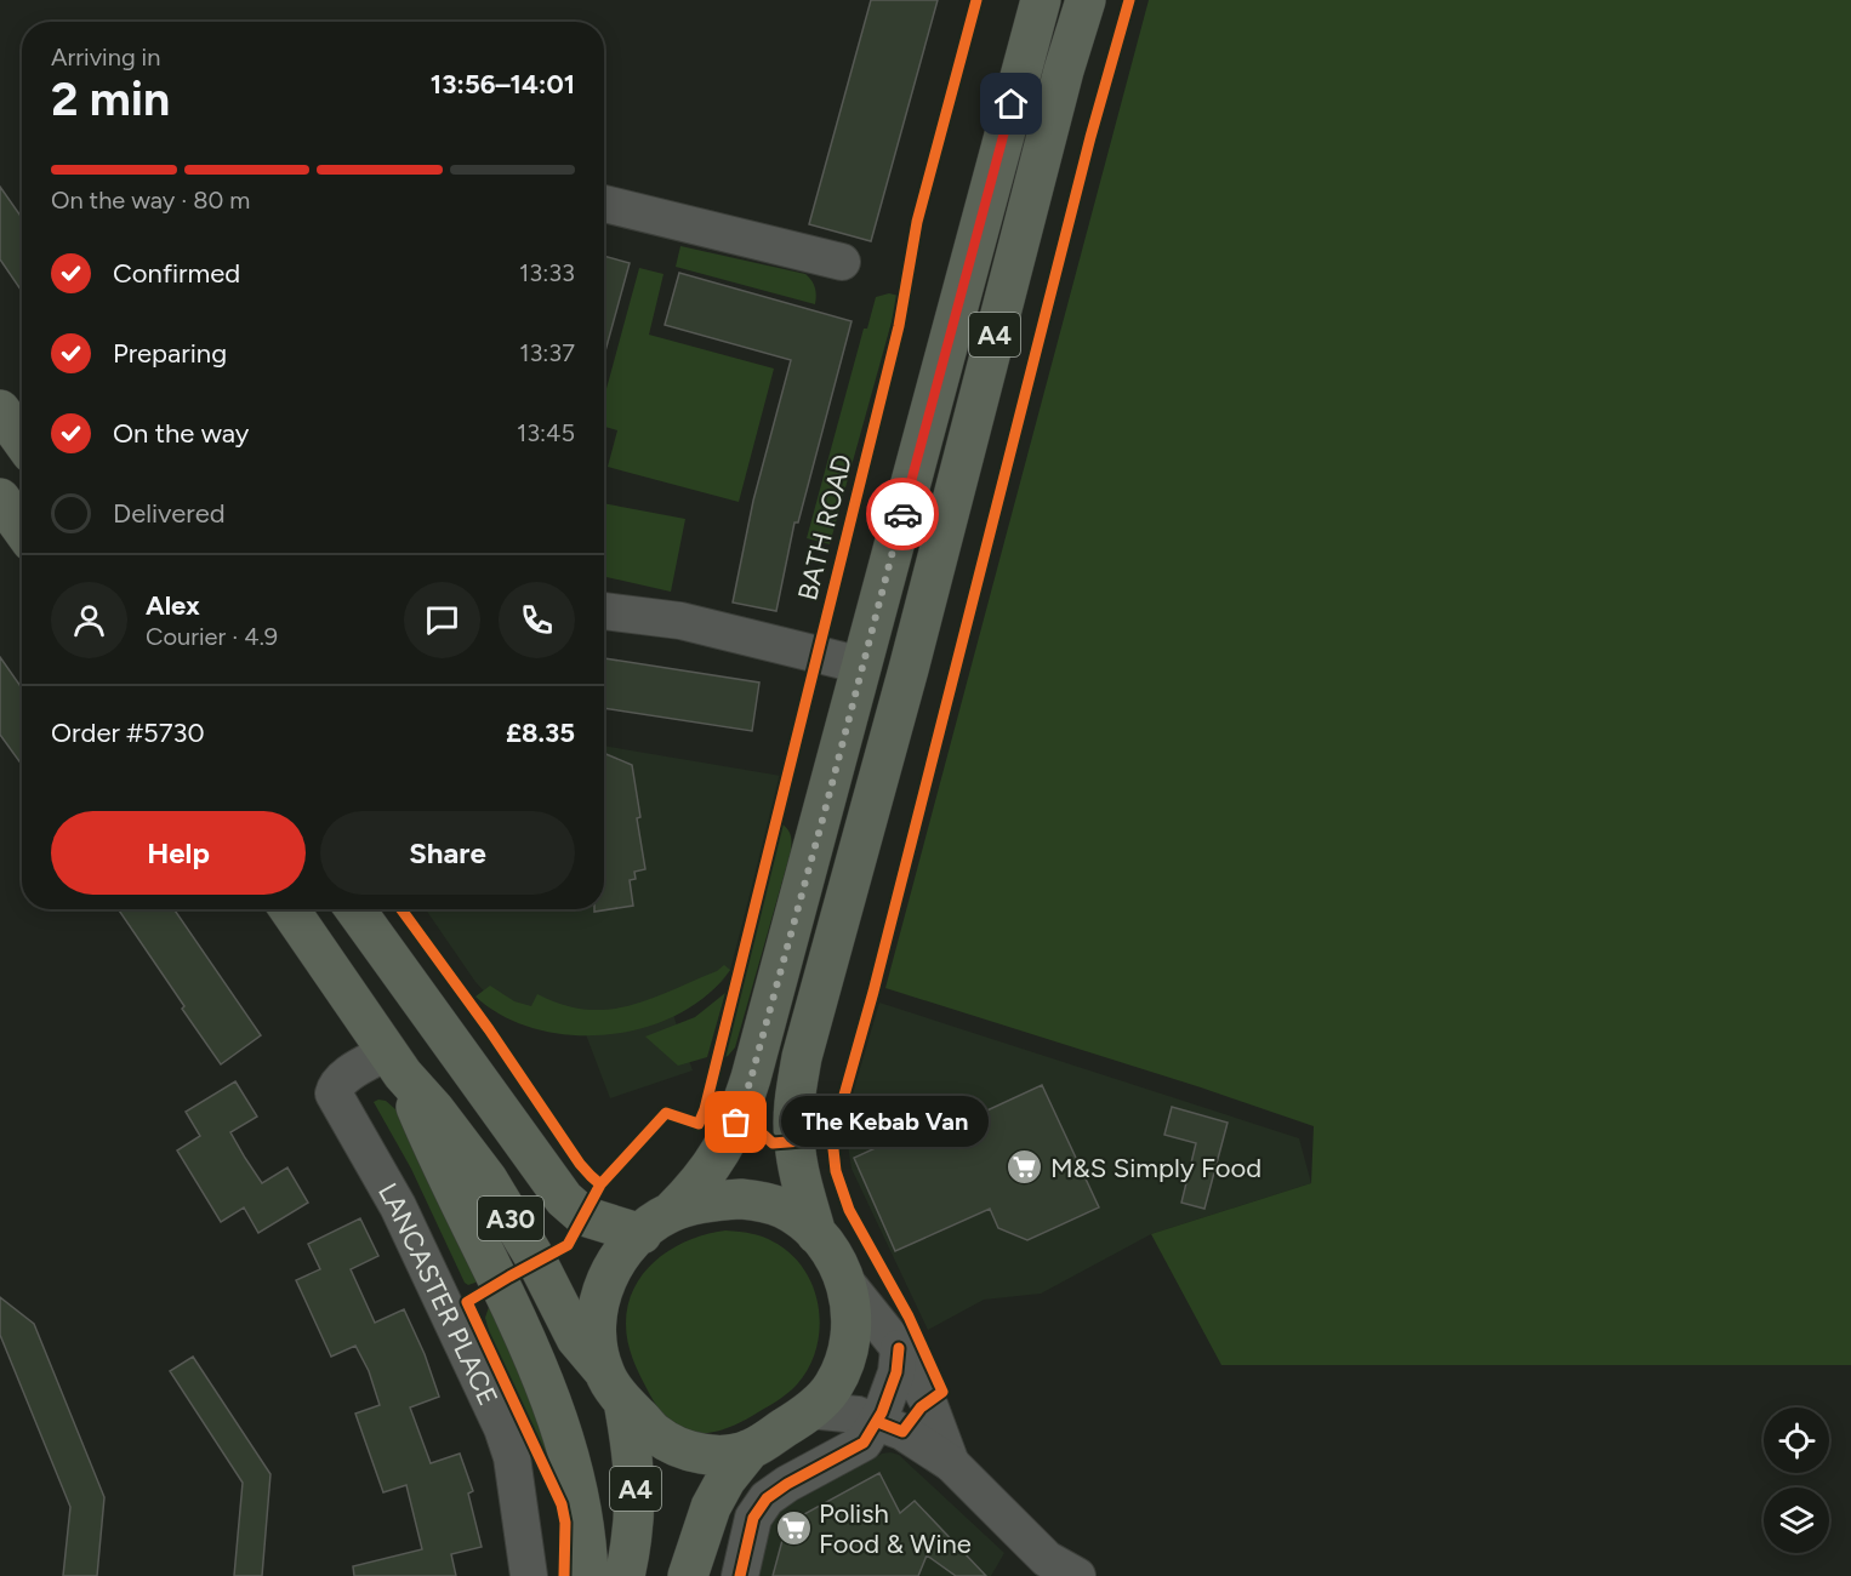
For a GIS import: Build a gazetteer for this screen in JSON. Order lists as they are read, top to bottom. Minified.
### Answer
{"streets":{"highway":["A4","A30"],"street":["LANCASTER PLACE"],"cycle path":["BATH ROAD"]},"crossings":[["A4","A30"],["A30","LANCASTER PLACE"]],"places":{"other":["The Kebab Van"],"supermarket":["M&S Simply Food","Polish Food & Wine"]},"page":{"heading":["2 min","Arriving in","13:56–14:01"],"panel":["Alex","Courier · 4.9","Order #5730","£8.35"],"bar":"On the way · 80 m","list":[["Confirmed","13:33"],["Preparing","13:37"],["On the way","13:45"],"Delivered"],"buttons":["Help","Share"],"bubble":"The Kebab Van"}}
